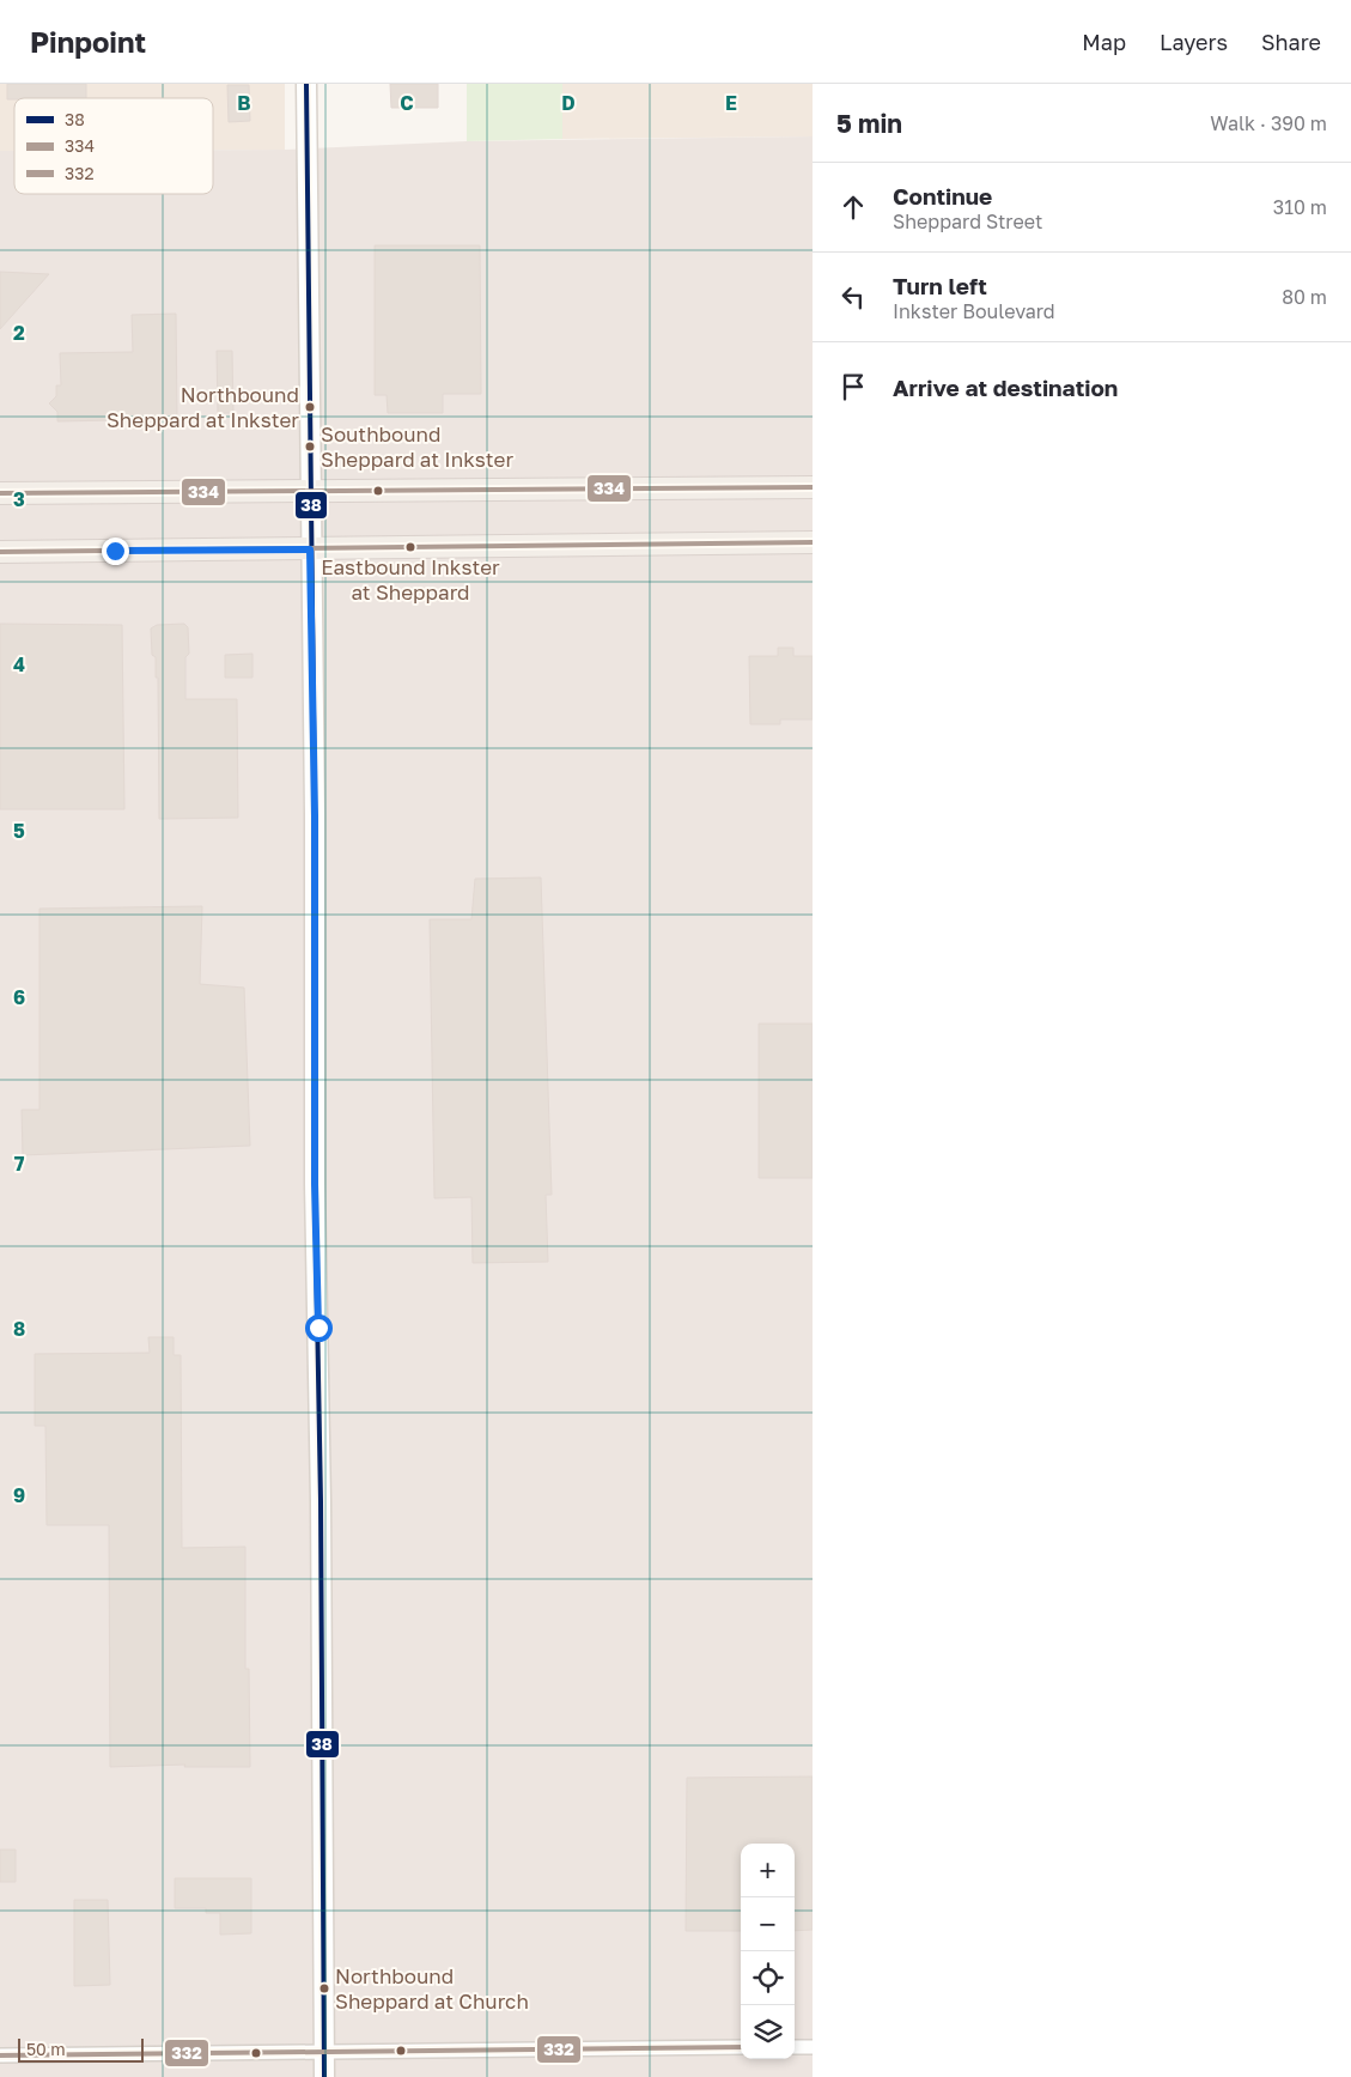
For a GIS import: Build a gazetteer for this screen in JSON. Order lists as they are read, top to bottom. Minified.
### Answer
{"places":["Northbound Sheppard at Inkster","Southbound Sheppard at Inkster","Eastbound Inkster at Sheppard","Northbound Sheppard at Church"],"lines":["transit line 38","transit line 334","transit line 332"],"legend":["38","334","332"],"scale_bar":"50 m","page":{"header":"Pinpoint","nav":["Map","Layers","Share"],"heading":["5 min","Walk · 390 m"],"list":[["Continue","Sheppard Street","310 m"],["Turn left","Inkster Boulevard","80 m"],"Arrive at destination"],"map_buttons":["+","−"],"scale":"50 m"},"grid":{"columns":["B","C","D","E"],"rows":["2","3","4","5","6","7","8","9"]}}
